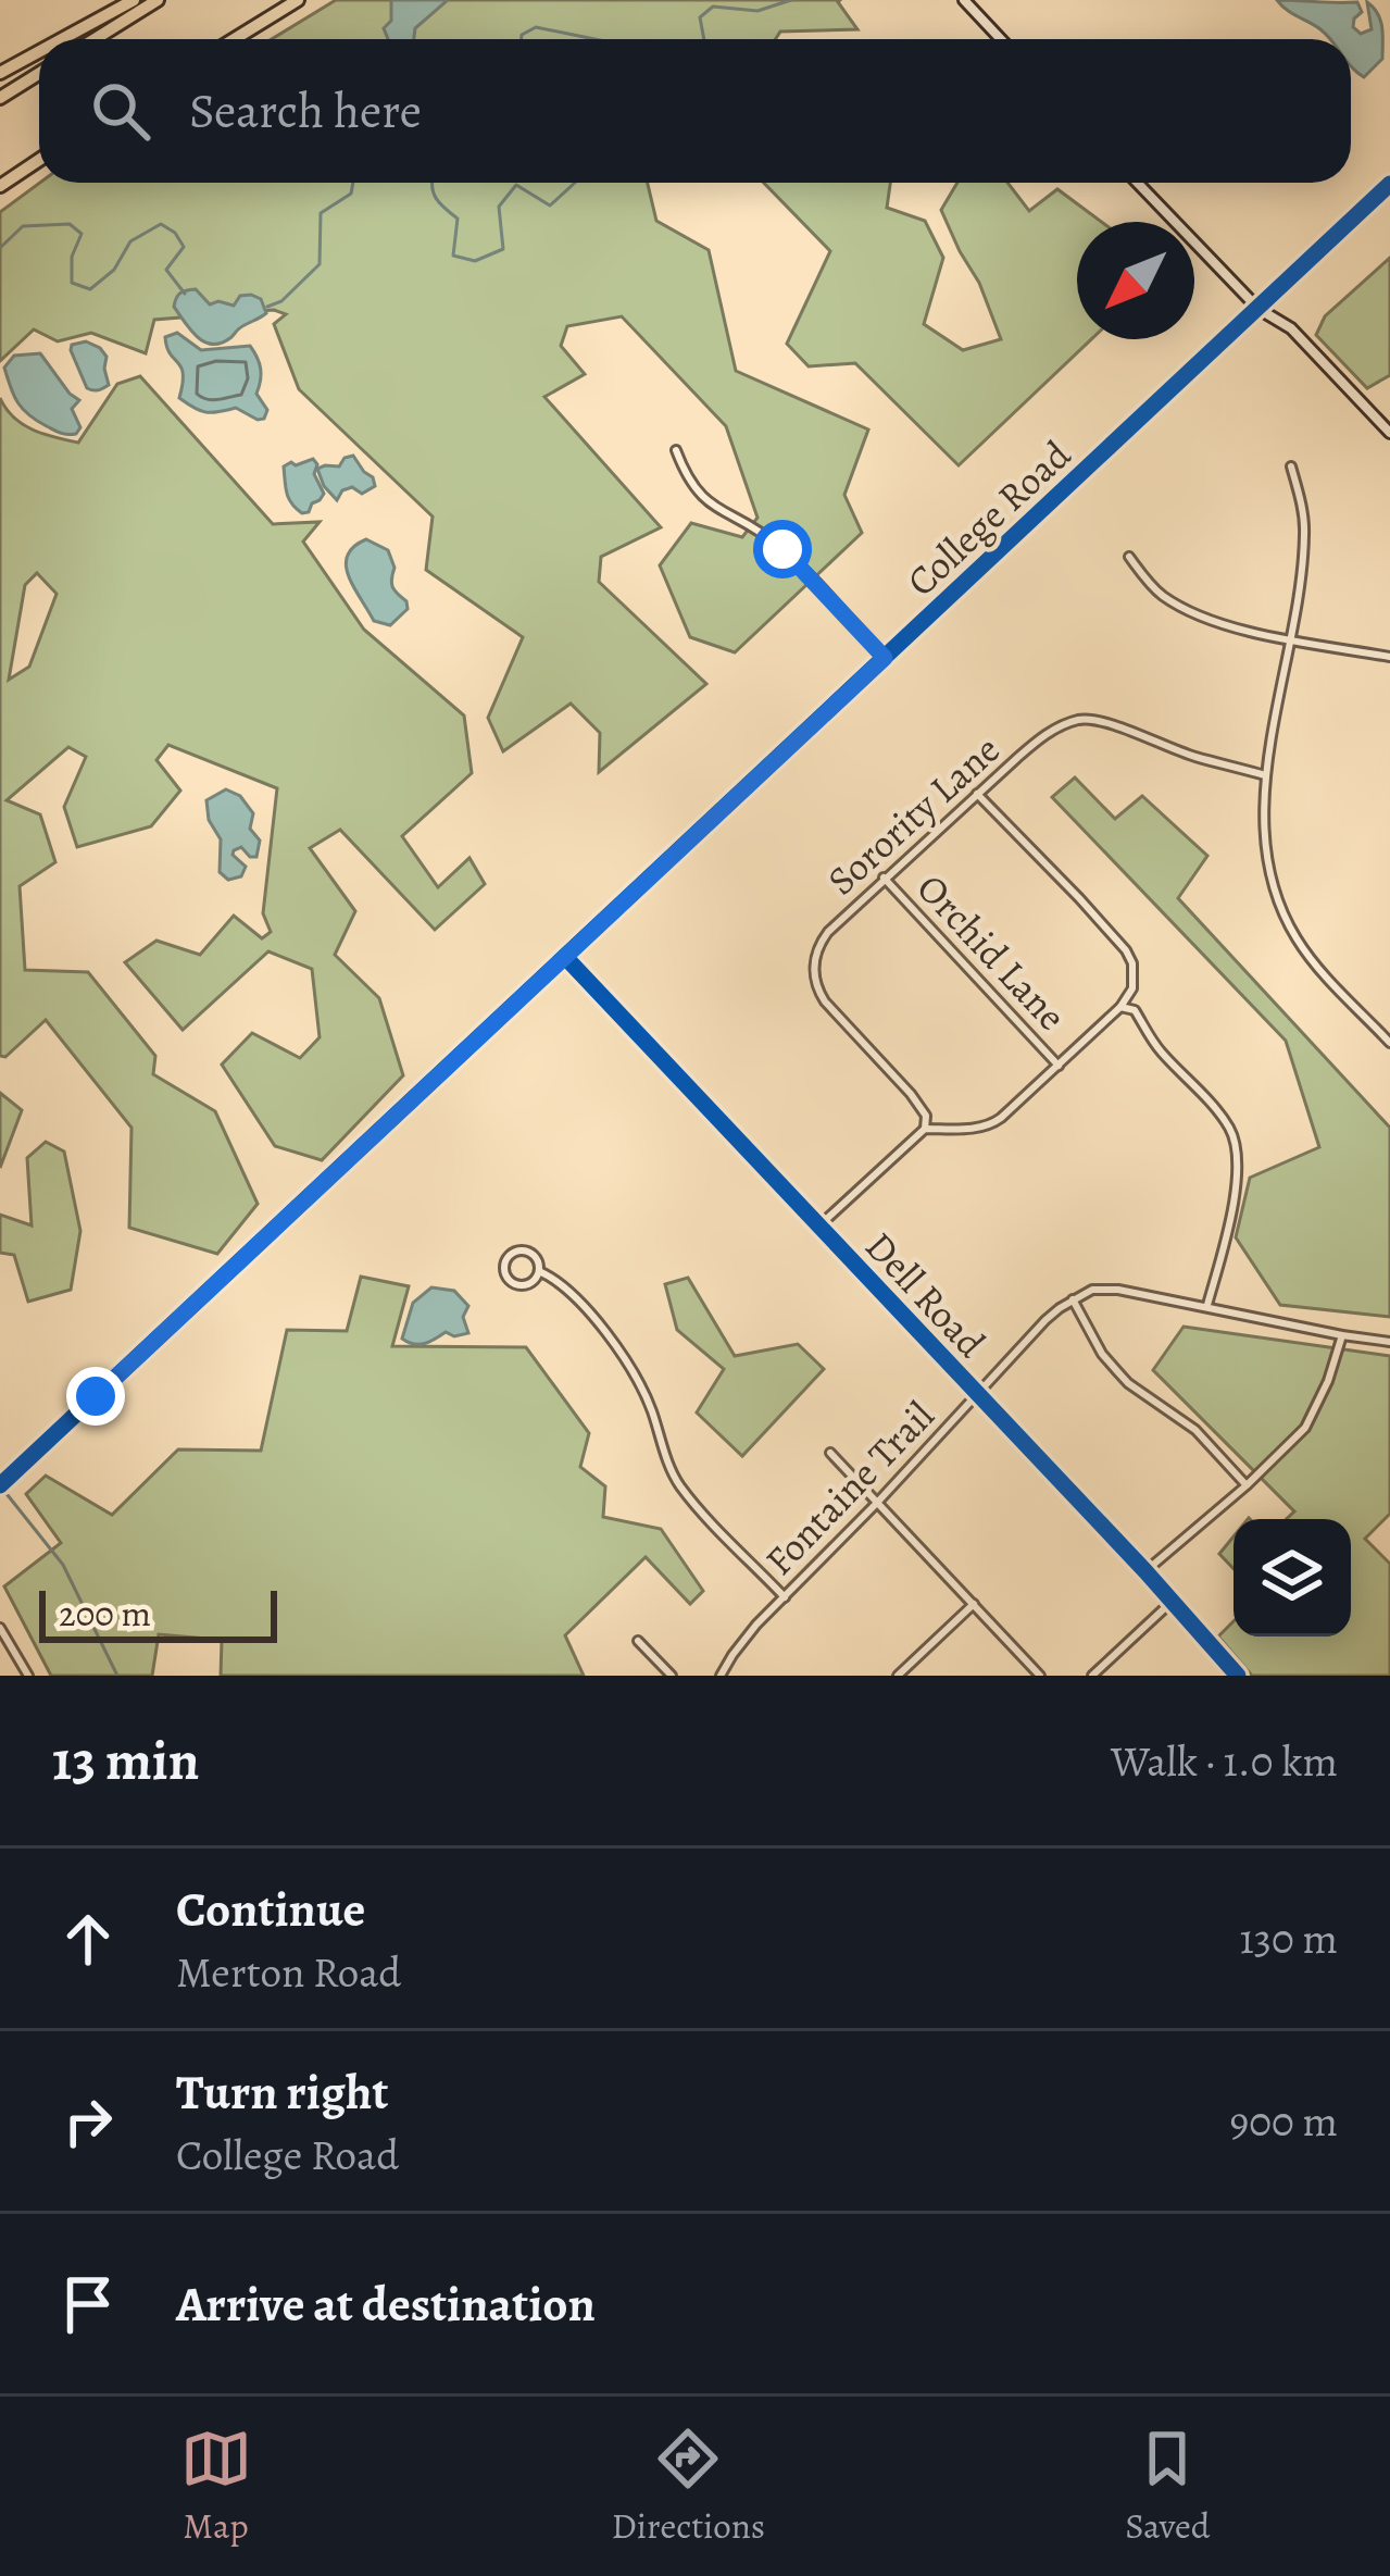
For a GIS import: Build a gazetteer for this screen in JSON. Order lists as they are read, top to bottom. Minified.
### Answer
{"streets":{"street":["College Road","Sorority Lane","Orchid Lane","Dell Road","Fontaine Trail"]},"crossings":[["College Road","Dell Road"],["Sorority Lane","Orchid Lane"],["Dell Road","Fontaine Trail"]],"scale_bar":"200 m","north":"bottom left","page":{"search":"Search here","scale":"200 m","heading":["13 min","Walk · 1.0 km"],"list":[["Continue","Merton Road","130 m"],["Turn right","College Road","900 m"],"Arrive at destination"],"nav":["Map","Directions","Saved"]}}
